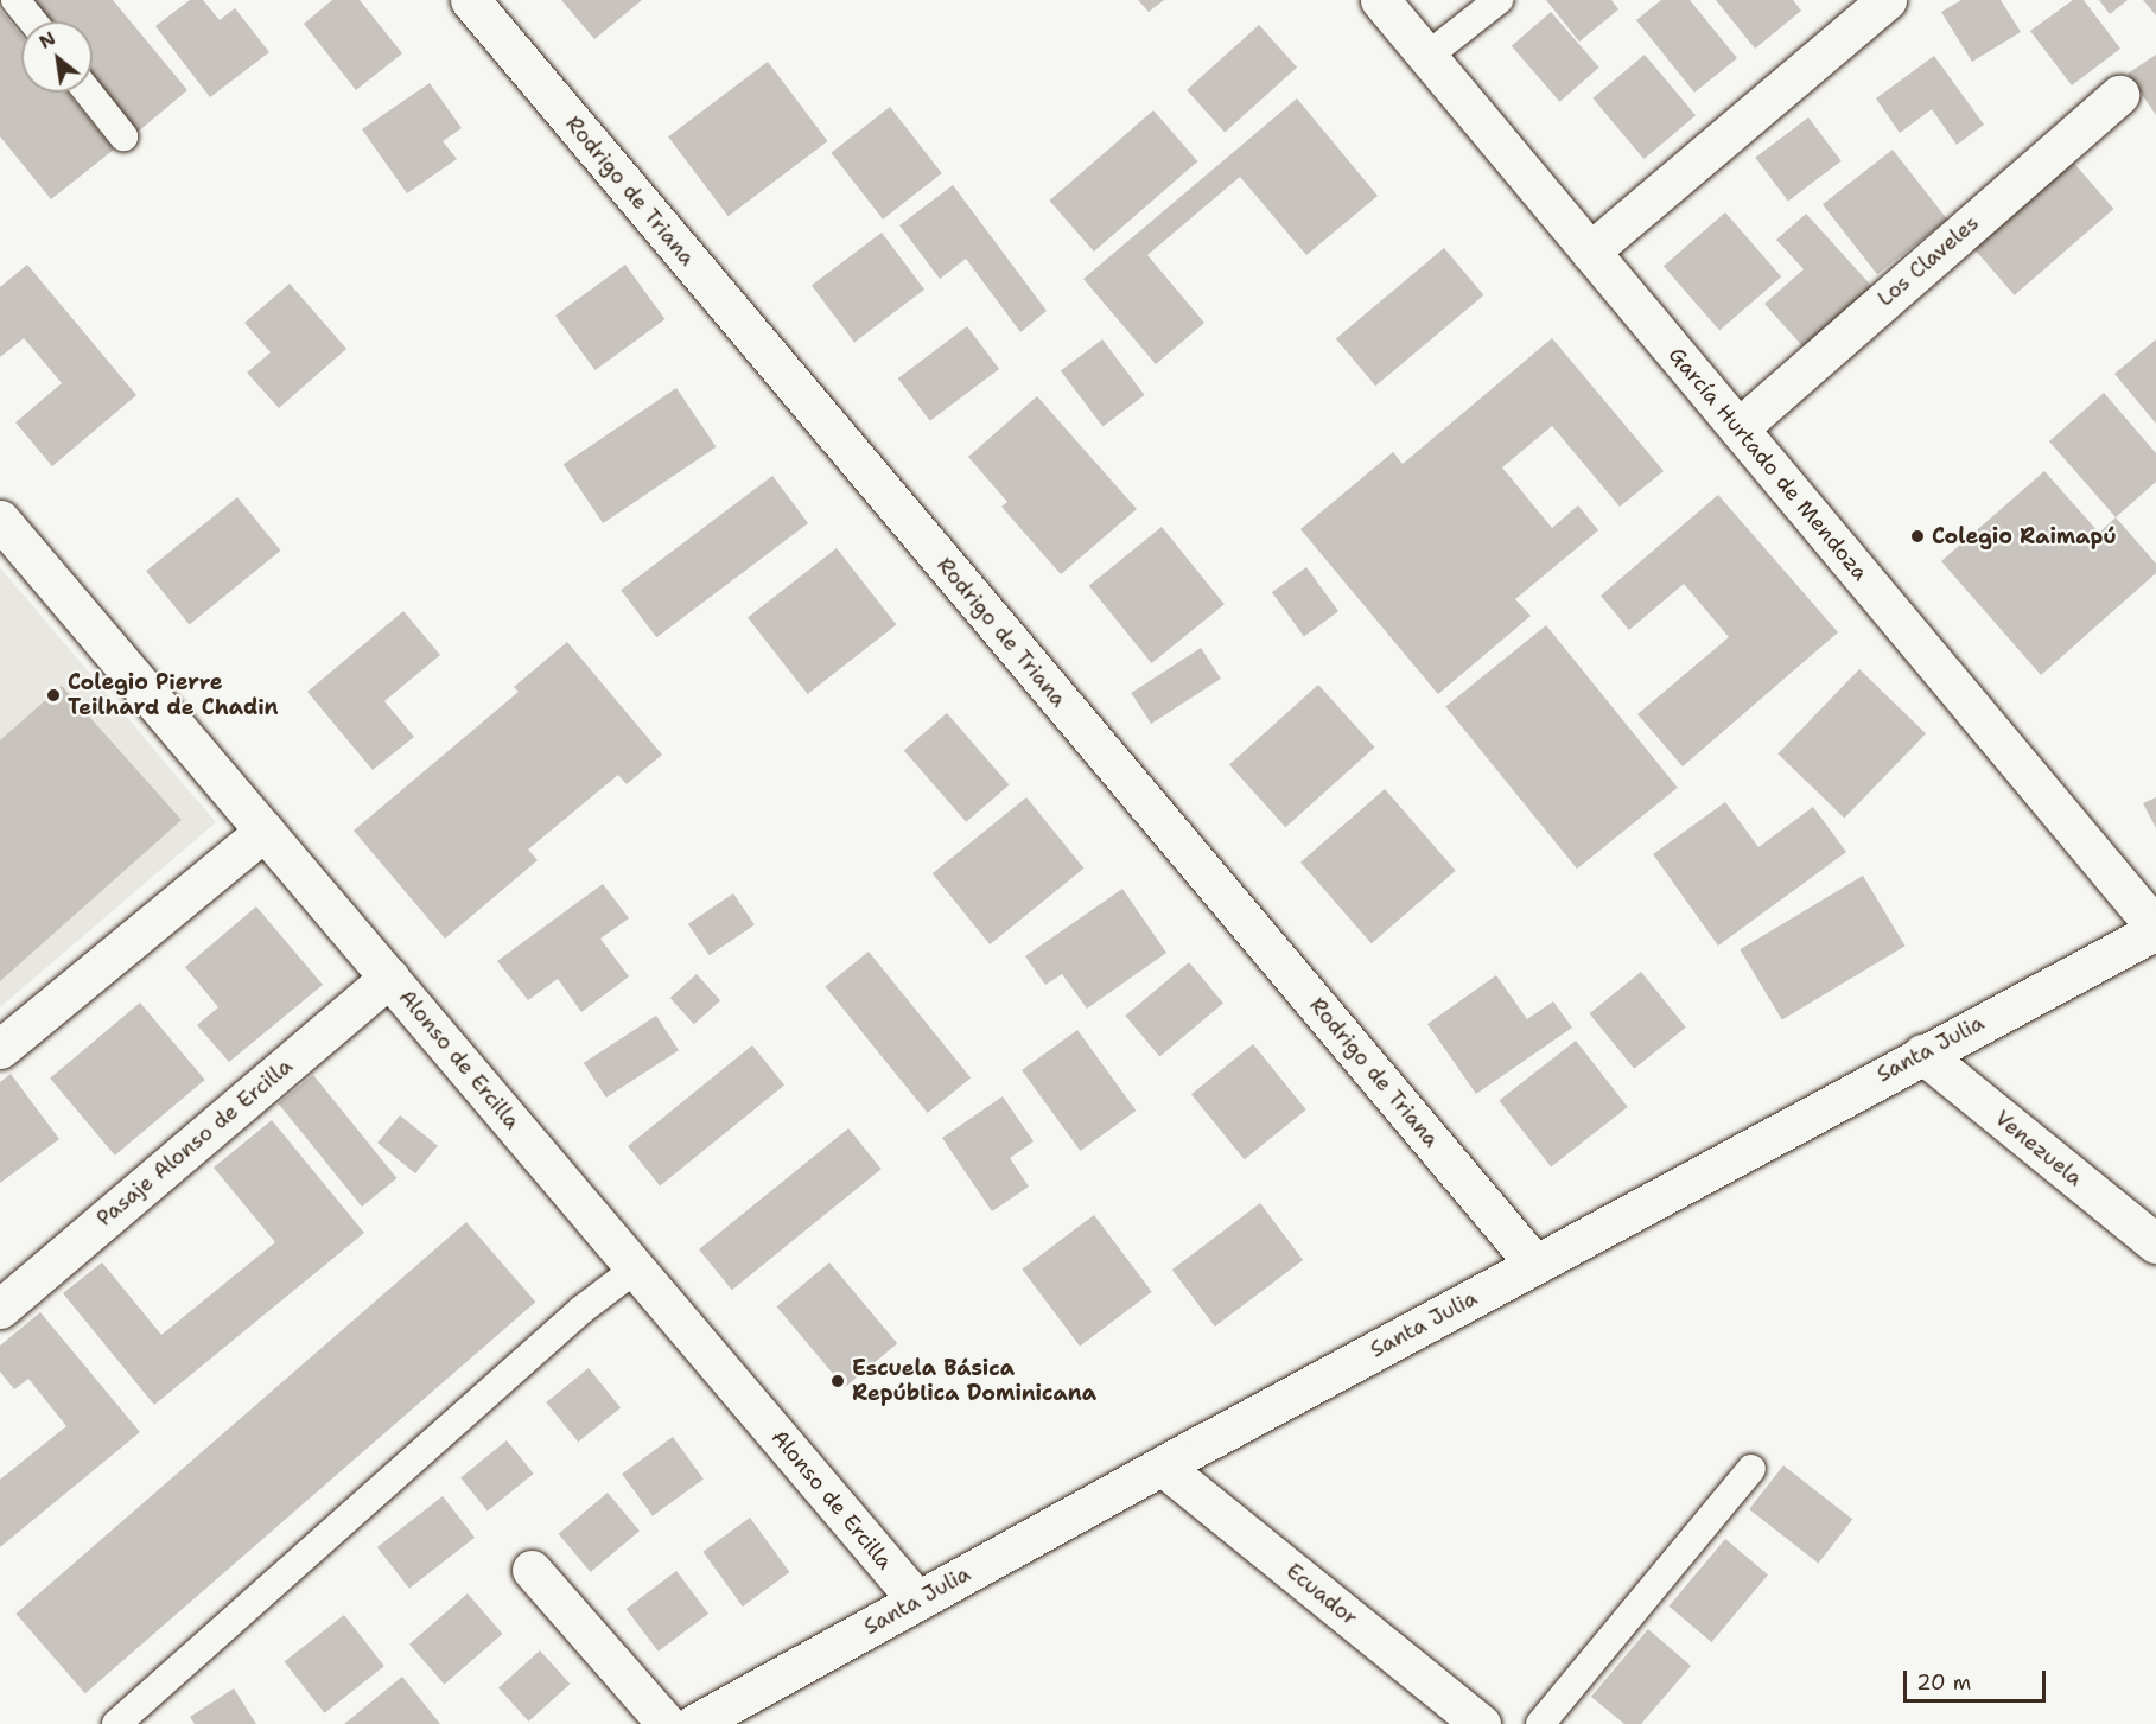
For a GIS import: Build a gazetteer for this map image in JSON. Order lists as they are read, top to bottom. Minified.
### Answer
{"streets":{"street":["Rodrigo de Triana","Los Claveles","García Hurtado de Mendoza","Santa Julia","Alonso de Ercilla","Pasaje Alonso de Ercilla","Venezuela","Ecuador"]},"crossings":[["Rodrigo de Triana","Santa Julia"],["Los Claveles","García Hurtado de Mendoza"],["García Hurtado de Mendoza","Santa Julia"],["Santa Julia","Alonso de Ercilla"],["Santa Julia","Venezuela"],["Santa Julia","Ecuador"],["Alonso de Ercilla","Pasaje Alonso de Ercilla"]],"places":["Colegio Raimapú","Colegio Pierre Teilhard de Chadin","Escuela Básica República Dominicana"],"scale_bar":"20 m","north":"top left"}
